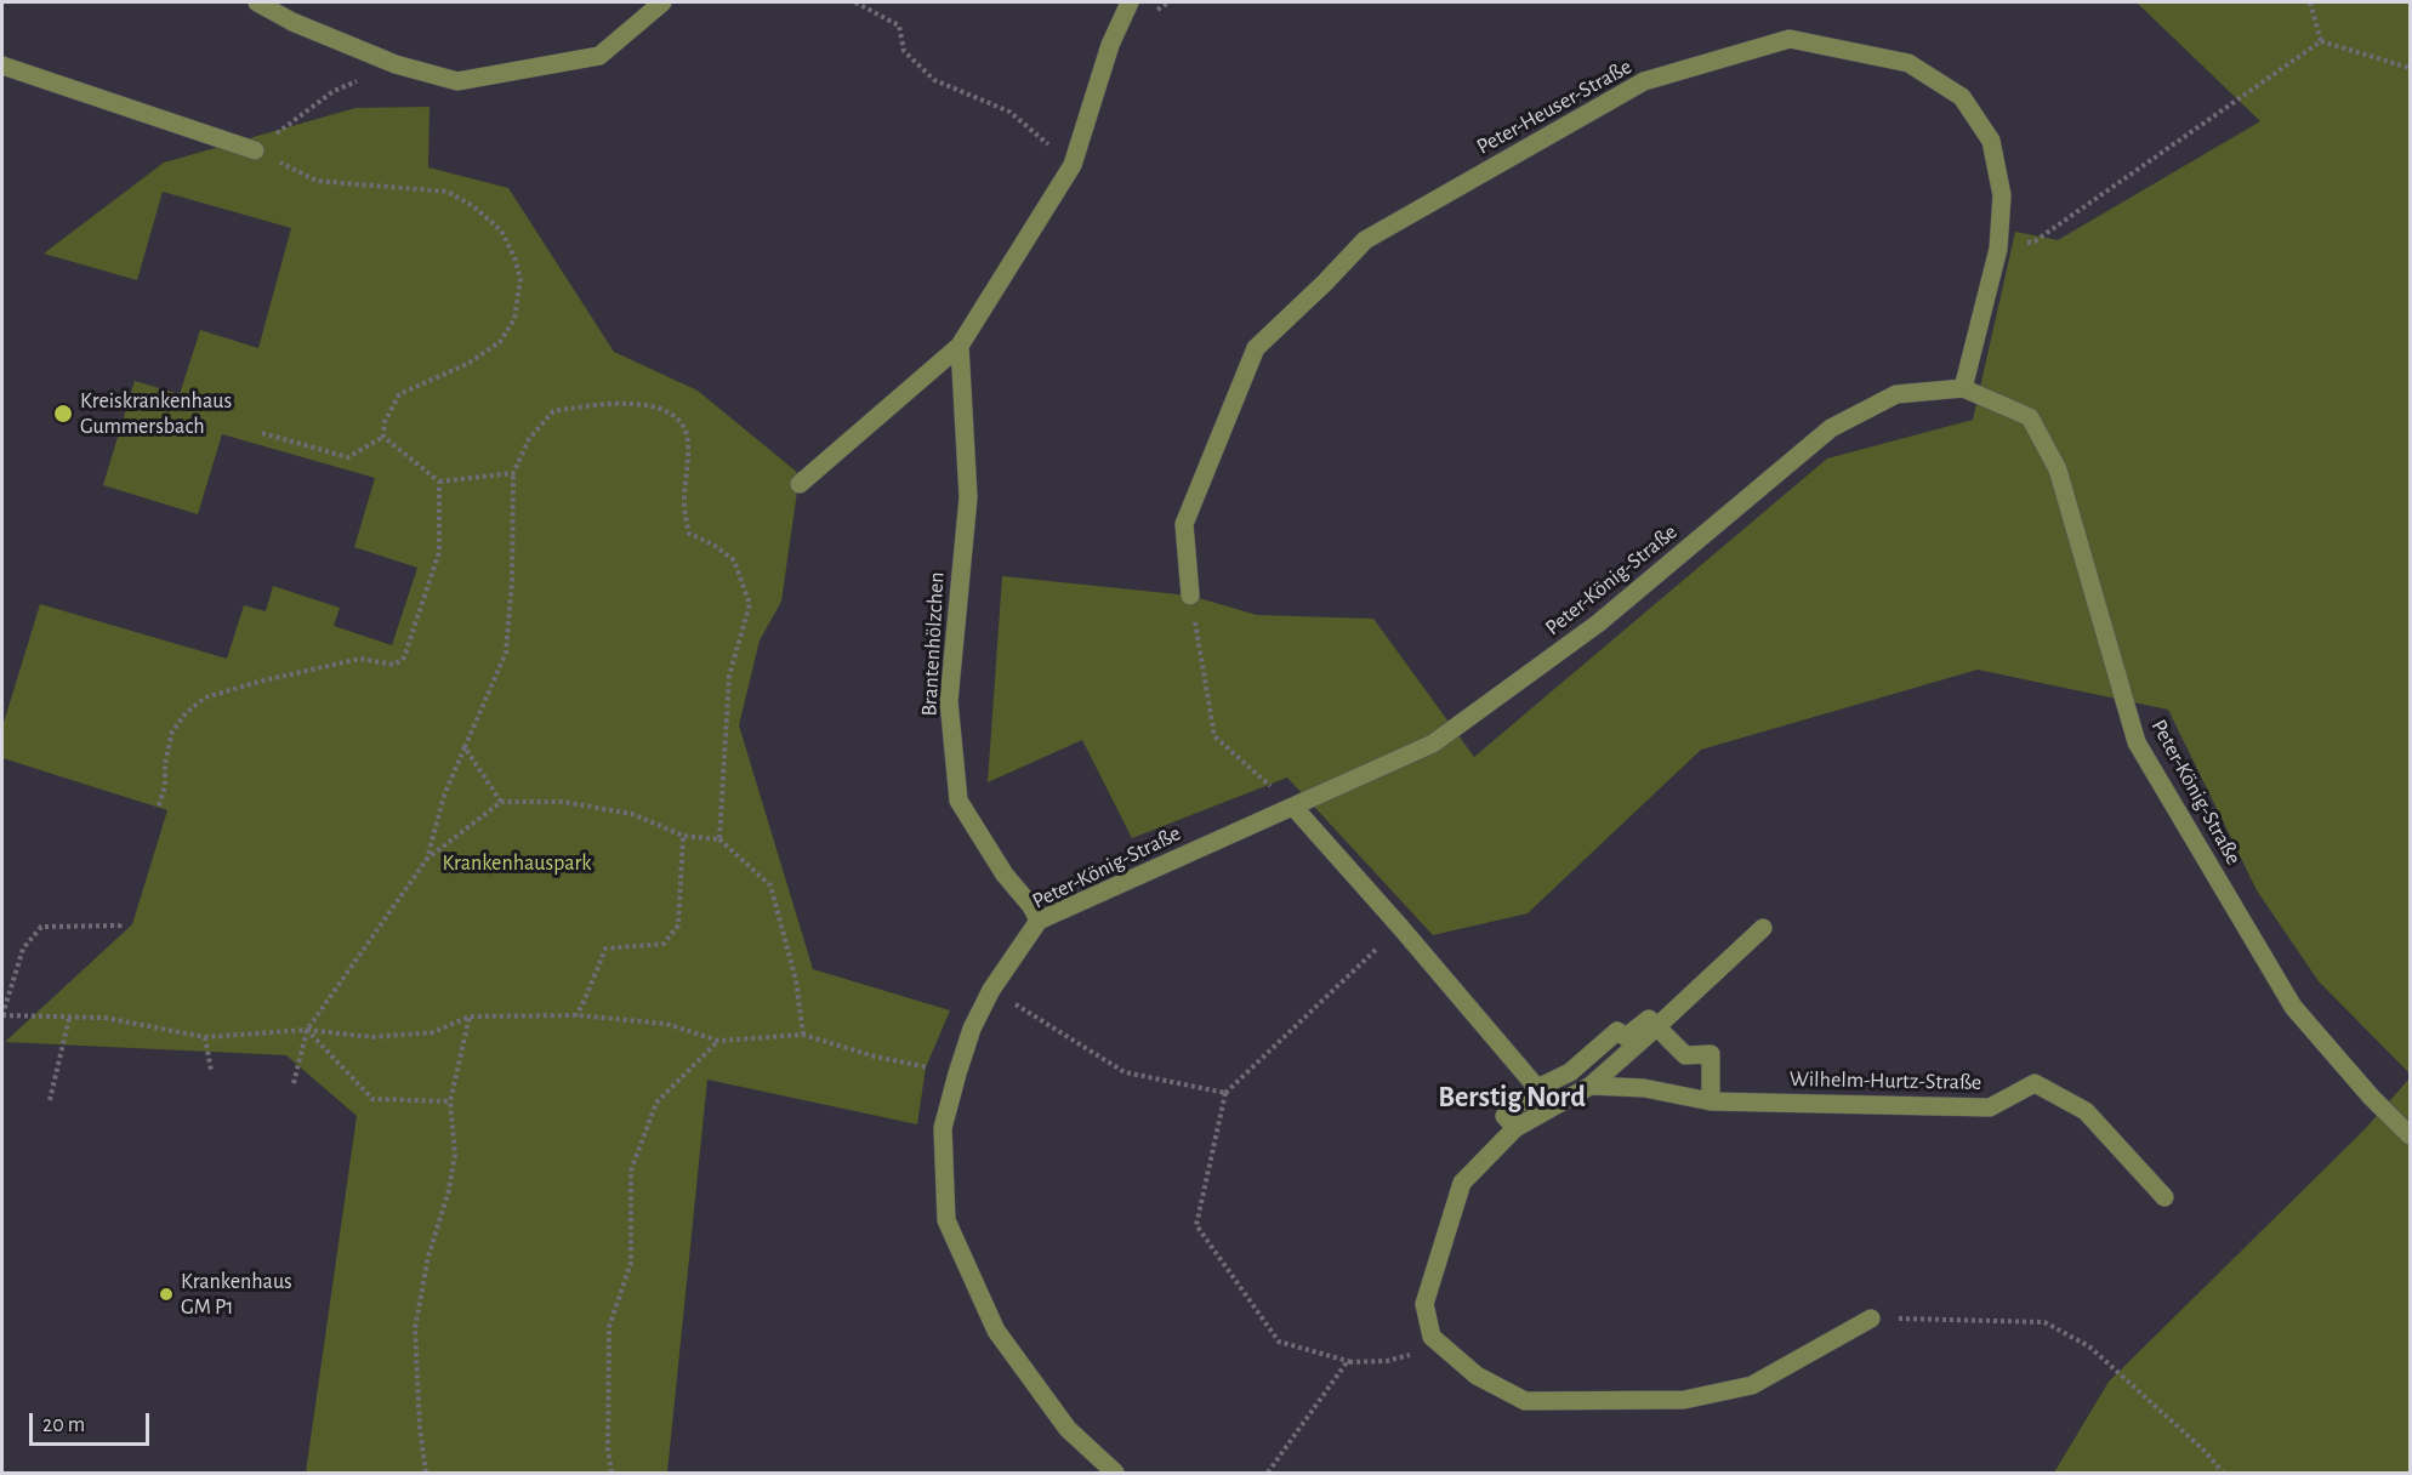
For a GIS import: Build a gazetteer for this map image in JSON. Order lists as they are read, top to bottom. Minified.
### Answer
{"streets":{"street":["Peter-Heuser-Straße","Peter-König-Straße","Brantenhölzchen","Wilhelm-Hurtz-Straße"]},"crossings":[["Peter-Heuser-Straße","Peter-König-Straße"],["Peter-König-Straße","Brantenhölzchen"]],"districts":["Berstig Nord"],"parks":["Krankenhauspark"],"places":["Kreiskrankenhaus Gummersbach","Krankenhaus GM P1"],"scale_bar":"20 m"}
